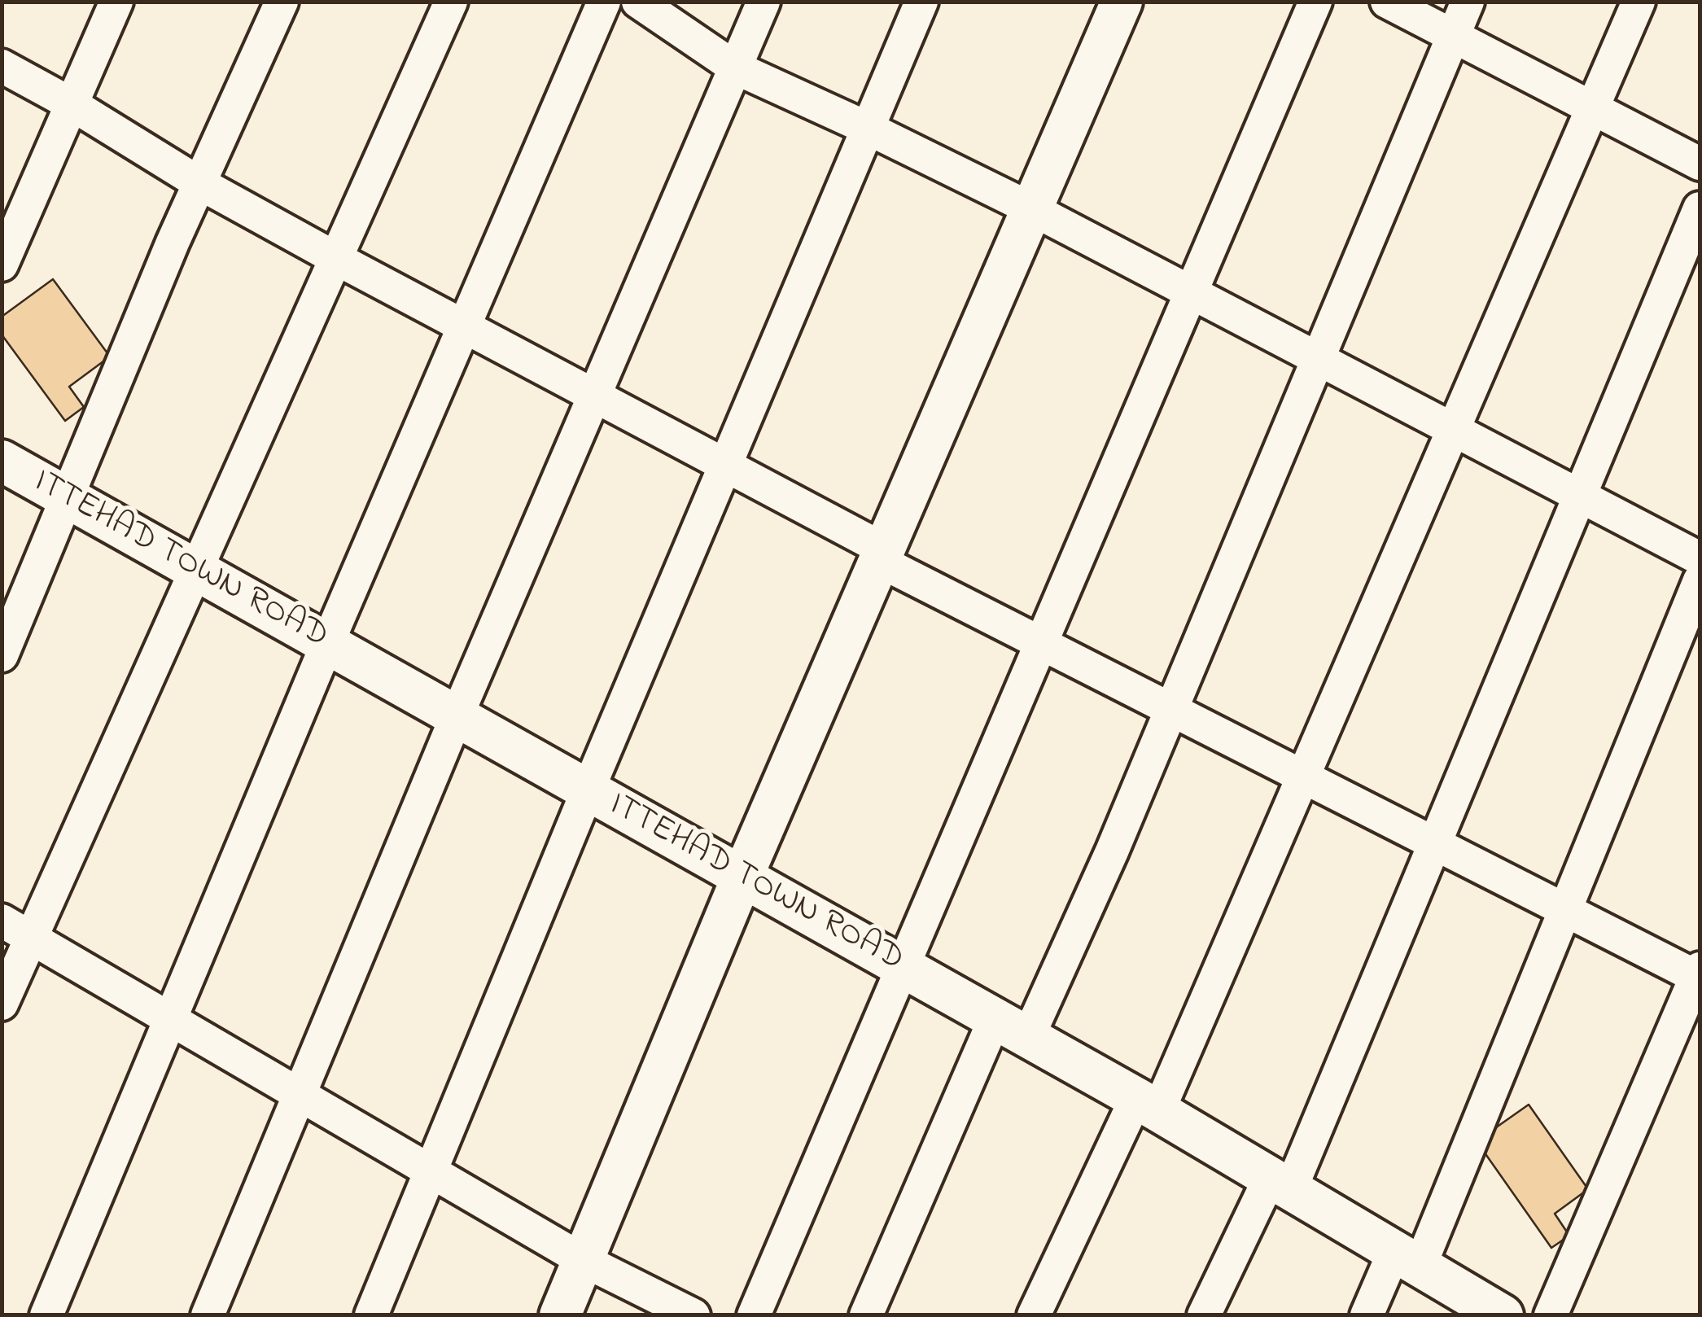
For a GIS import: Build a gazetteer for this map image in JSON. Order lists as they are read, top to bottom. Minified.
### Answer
{"streets":{"street":["ITTEHAD TOWN ROAD"]}}
